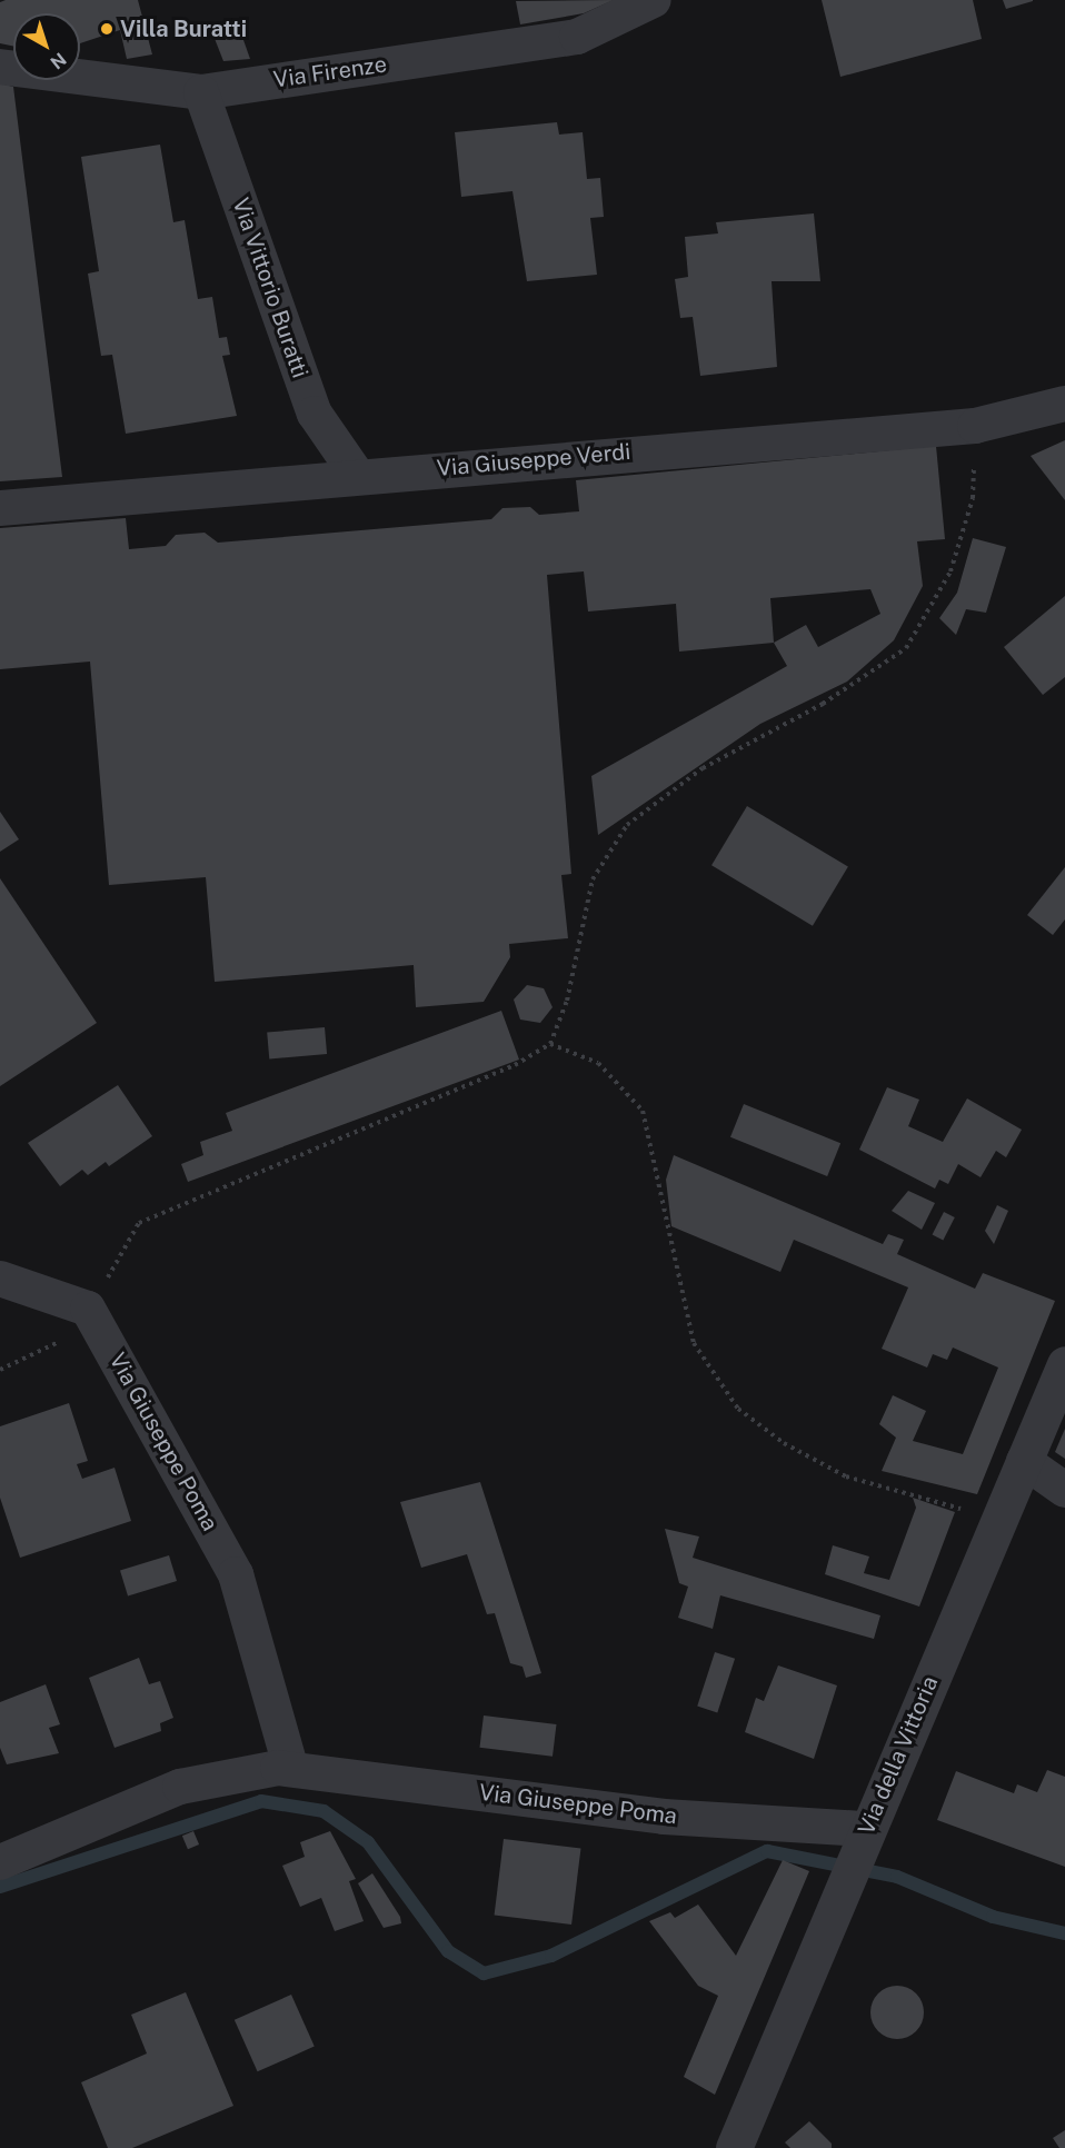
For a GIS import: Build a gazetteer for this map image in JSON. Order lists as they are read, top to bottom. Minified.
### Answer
{"streets":{"street":["Via Firenze","Via Vittorio Buratti","Via Giuseppe Verdi","Via Giuseppe Poma","Via della Vittoria"]},"crossings":[["Via Firenze","Via Vittorio Buratti"],["Via Vittorio Buratti","Via Giuseppe Verdi"],["Via Giuseppe Poma","Via della Vittoria"]],"places":["Villa Buratti"],"north":"bottom right"}
